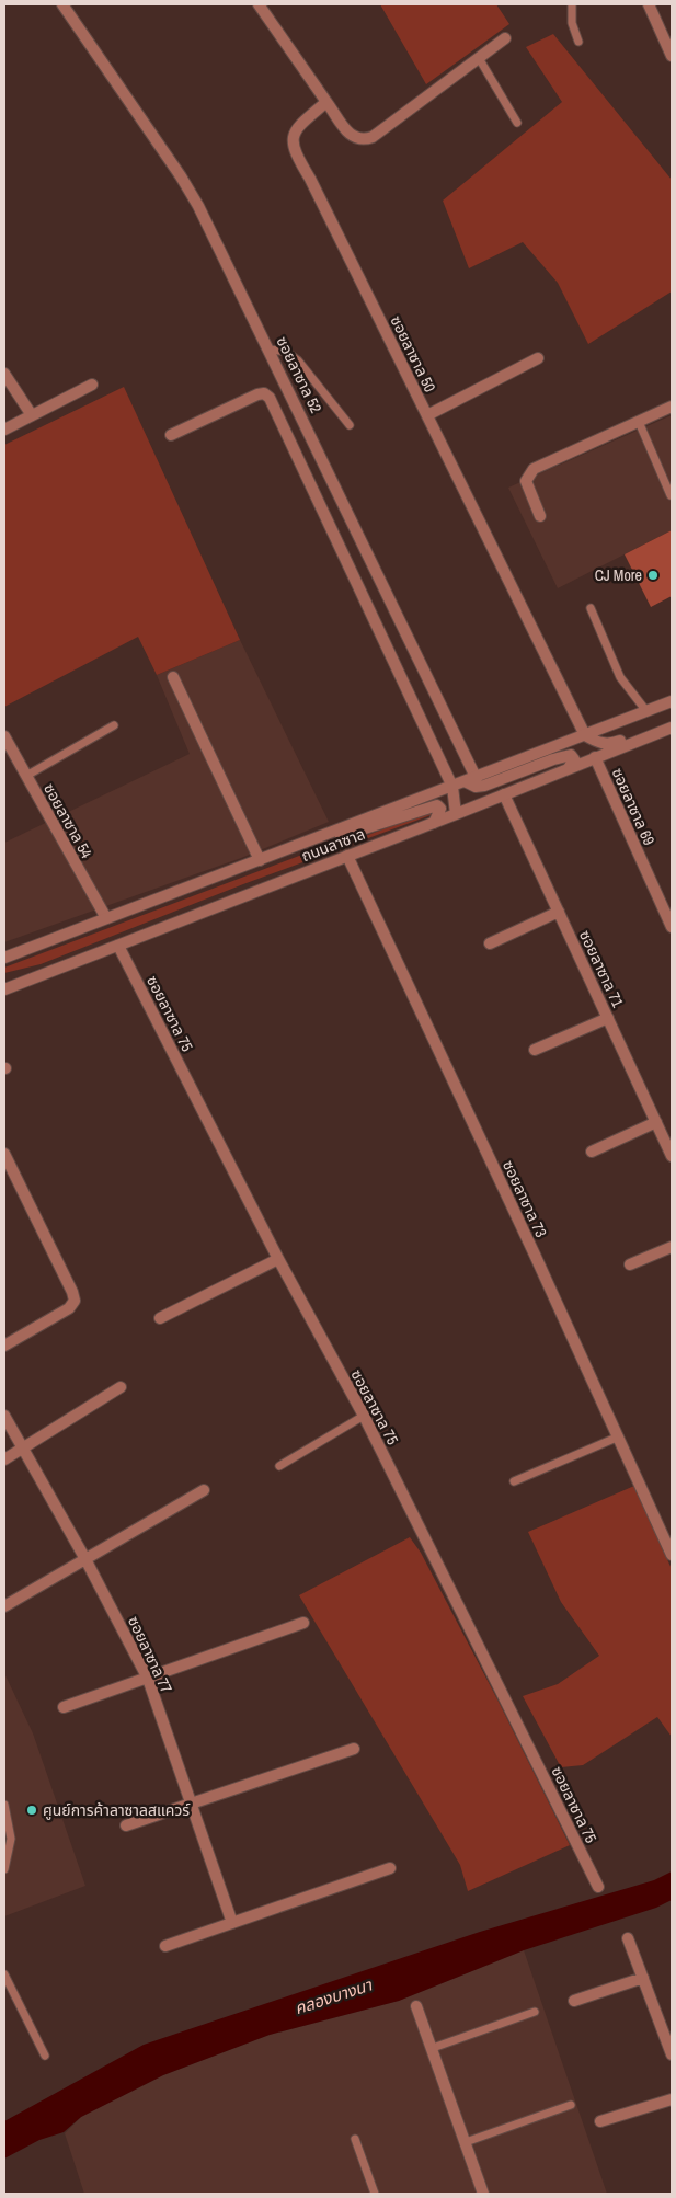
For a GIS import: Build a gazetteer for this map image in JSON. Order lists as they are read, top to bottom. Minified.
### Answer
{"streets":{"street":["ซอยลาซาล 50","ซอยลาซาล 52","ซอยลาซาล 69","ซอยลาซาล 54","ถนนลาซาล","ซอยลาซาล 71","ซอยลาซาล 75","ซอยลาซาล 73","ซอยลาซาล 77"]},"crossings":[["ซอยลาซาล 50","ถนนลาซาล"],["ซอยลาซาล 52","ถนนลาซาล"],["ซอยลาซาล 69","ถนนลาซาล"],["ซอยลาซาล 54","ถนนลาซาล"],["ถนนลาซาล","ซอยลาซาล 71"],["ถนนลาซาล","ซอยลาซาล 75"],["ถนนลาซาล","ซอยลาซาล 73"]],"water":["คลองบางนา"],"places":["CJ More","ศูนย์การค้าลาซาลสแควร์"]}
